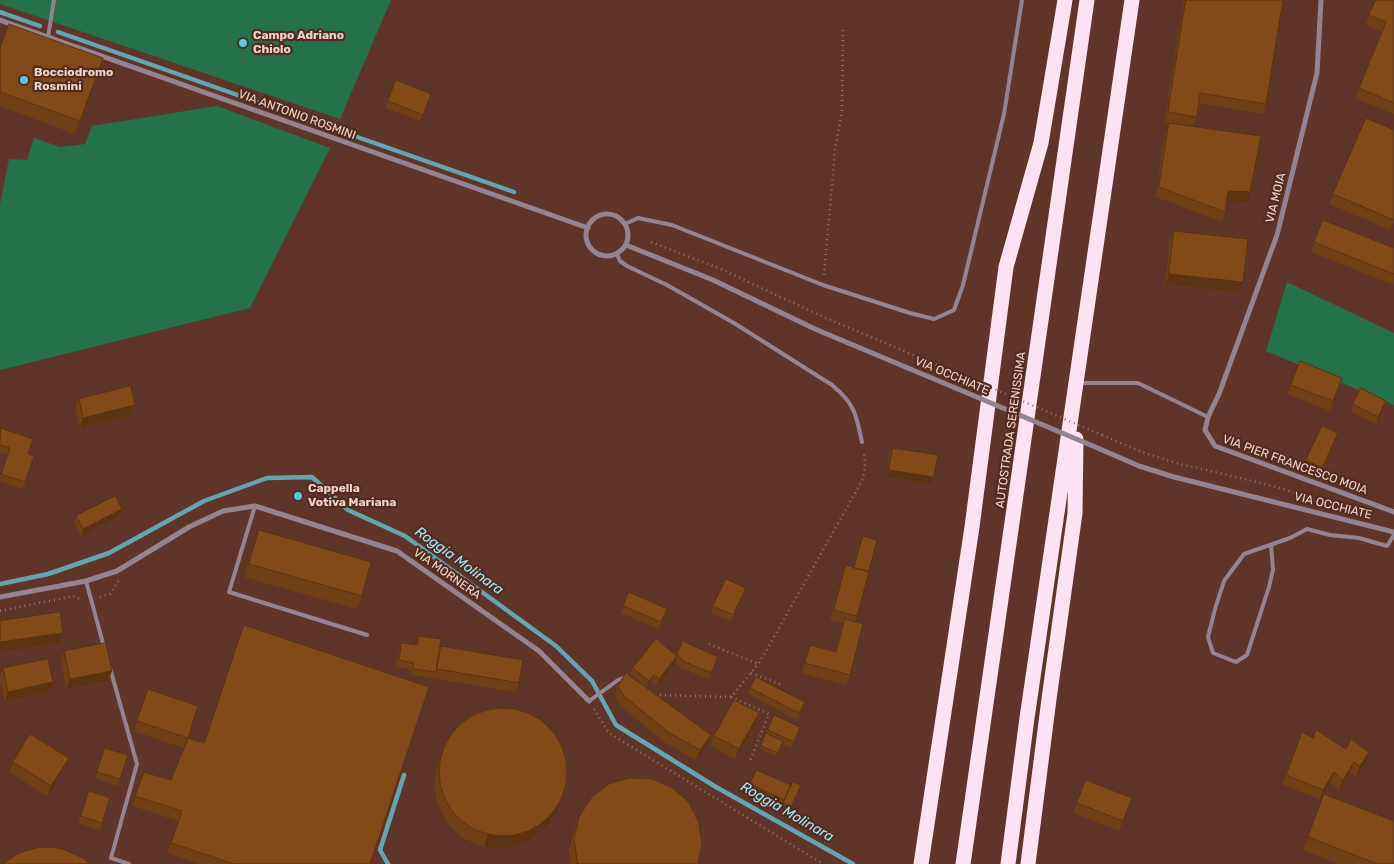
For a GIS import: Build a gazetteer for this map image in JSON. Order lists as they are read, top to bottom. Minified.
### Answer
{"streets":{"highway":["AUTOSTRADA SERENISSIMA"],"street":["VIA ANTONIO ROSMINI","VIA MOIA","VIA OCCHIATE","VIA PIER FRANCESCO MOIA","VIA MORNERA"]},"crossings":[["VIA ANTONIO ROSMINI","VIA OCCHIATE"],["VIA MOIA","VIA PIER FRANCESCO MOIA"]],"water":["Roggia Molinara"],"places":["Campo Adriano Chiolo","Bocciodromo Rosmini","Cappella Votiva Mariana"]}
